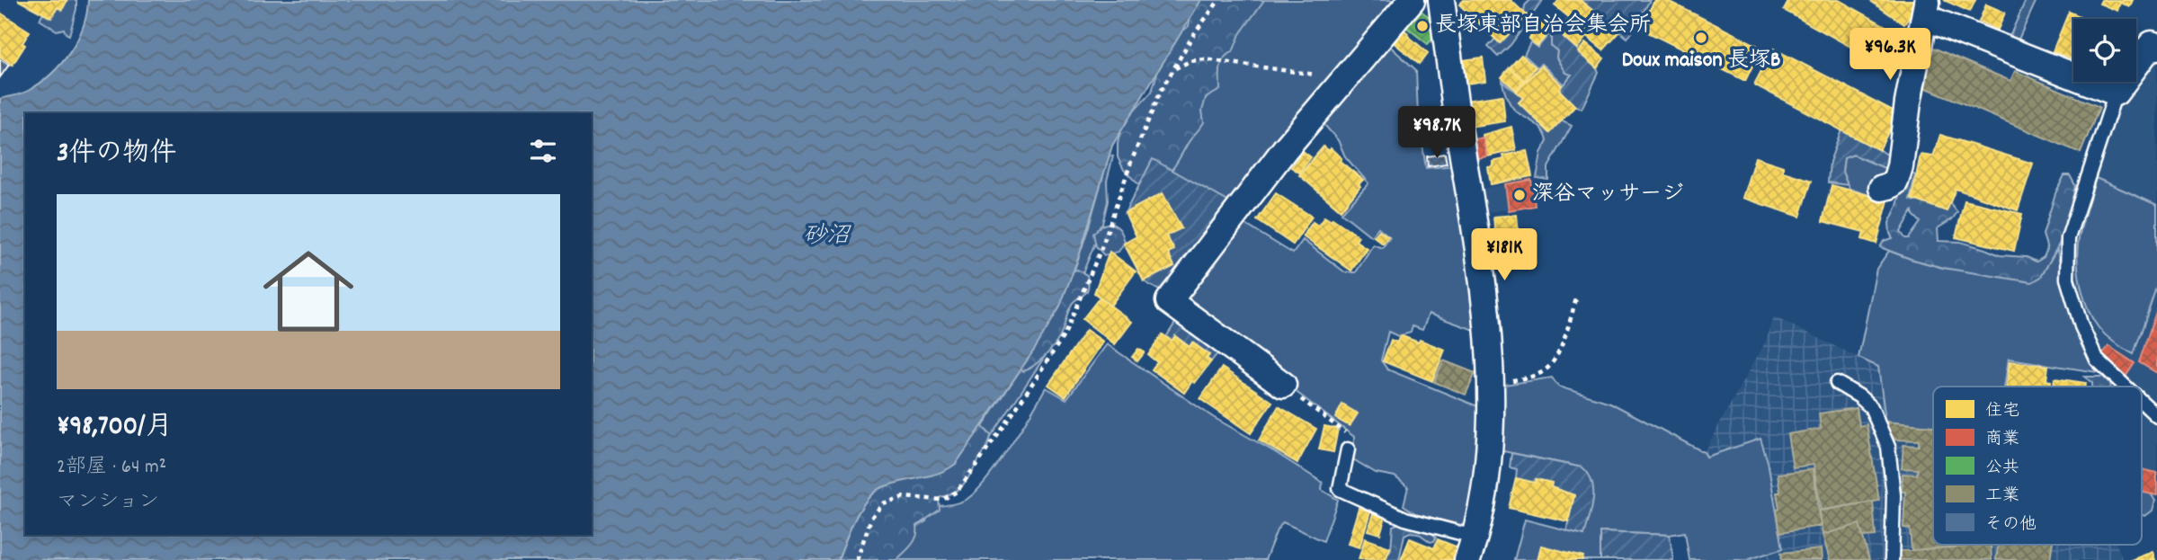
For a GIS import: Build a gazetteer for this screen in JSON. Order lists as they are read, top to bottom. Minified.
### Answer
{"water":["砂沼"],"places":["長塚東部自治会集会所","Doux maison 長塚B","深谷マッサージ"],"legend":["住宅","商業","公共","工業","その他"],"page":{"price":["¥96.3K","¥98.7K","¥181K"],"heading":"3件の物件","list":[{"name":"¥98,700/月","note":"2部屋 · 64 m² · マンション"}]}}
